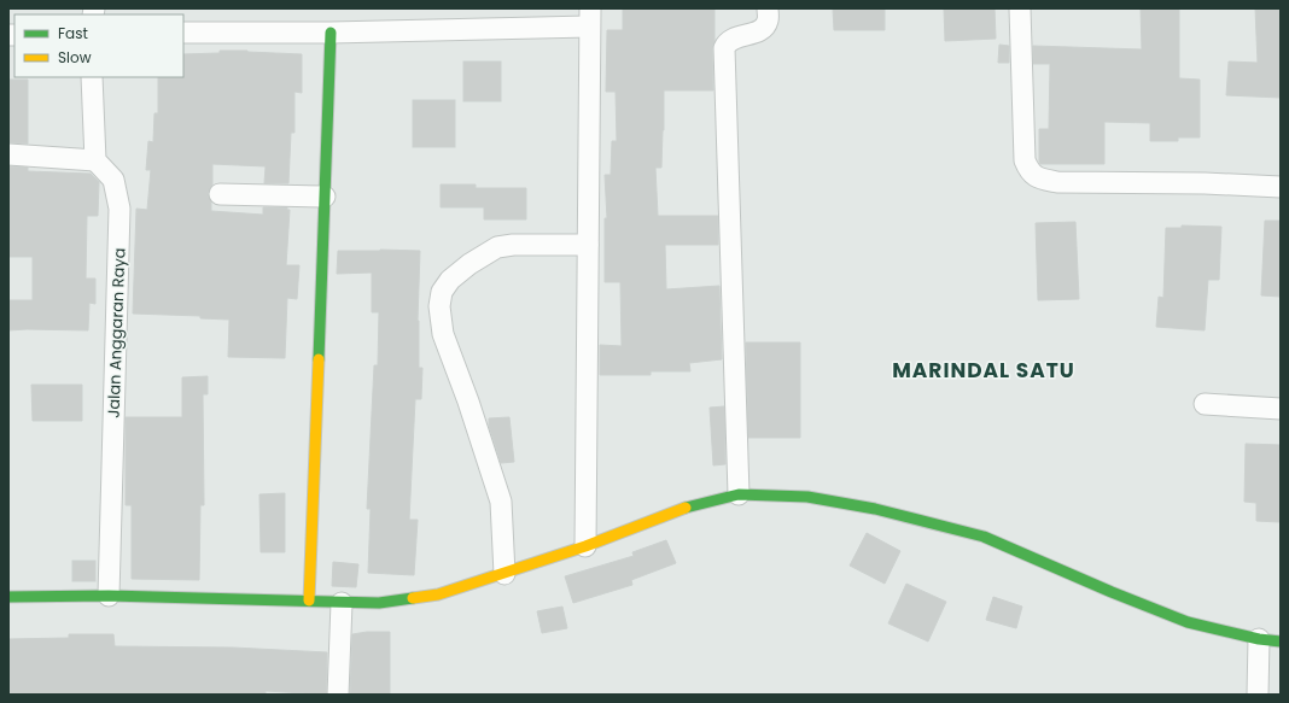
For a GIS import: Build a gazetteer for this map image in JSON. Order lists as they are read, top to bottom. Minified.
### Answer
{"streets":{"street":["Jalan Anggaran Raya"]},"districts":["MARINDAL SATU"],"legend":["Fast","Slow"]}
